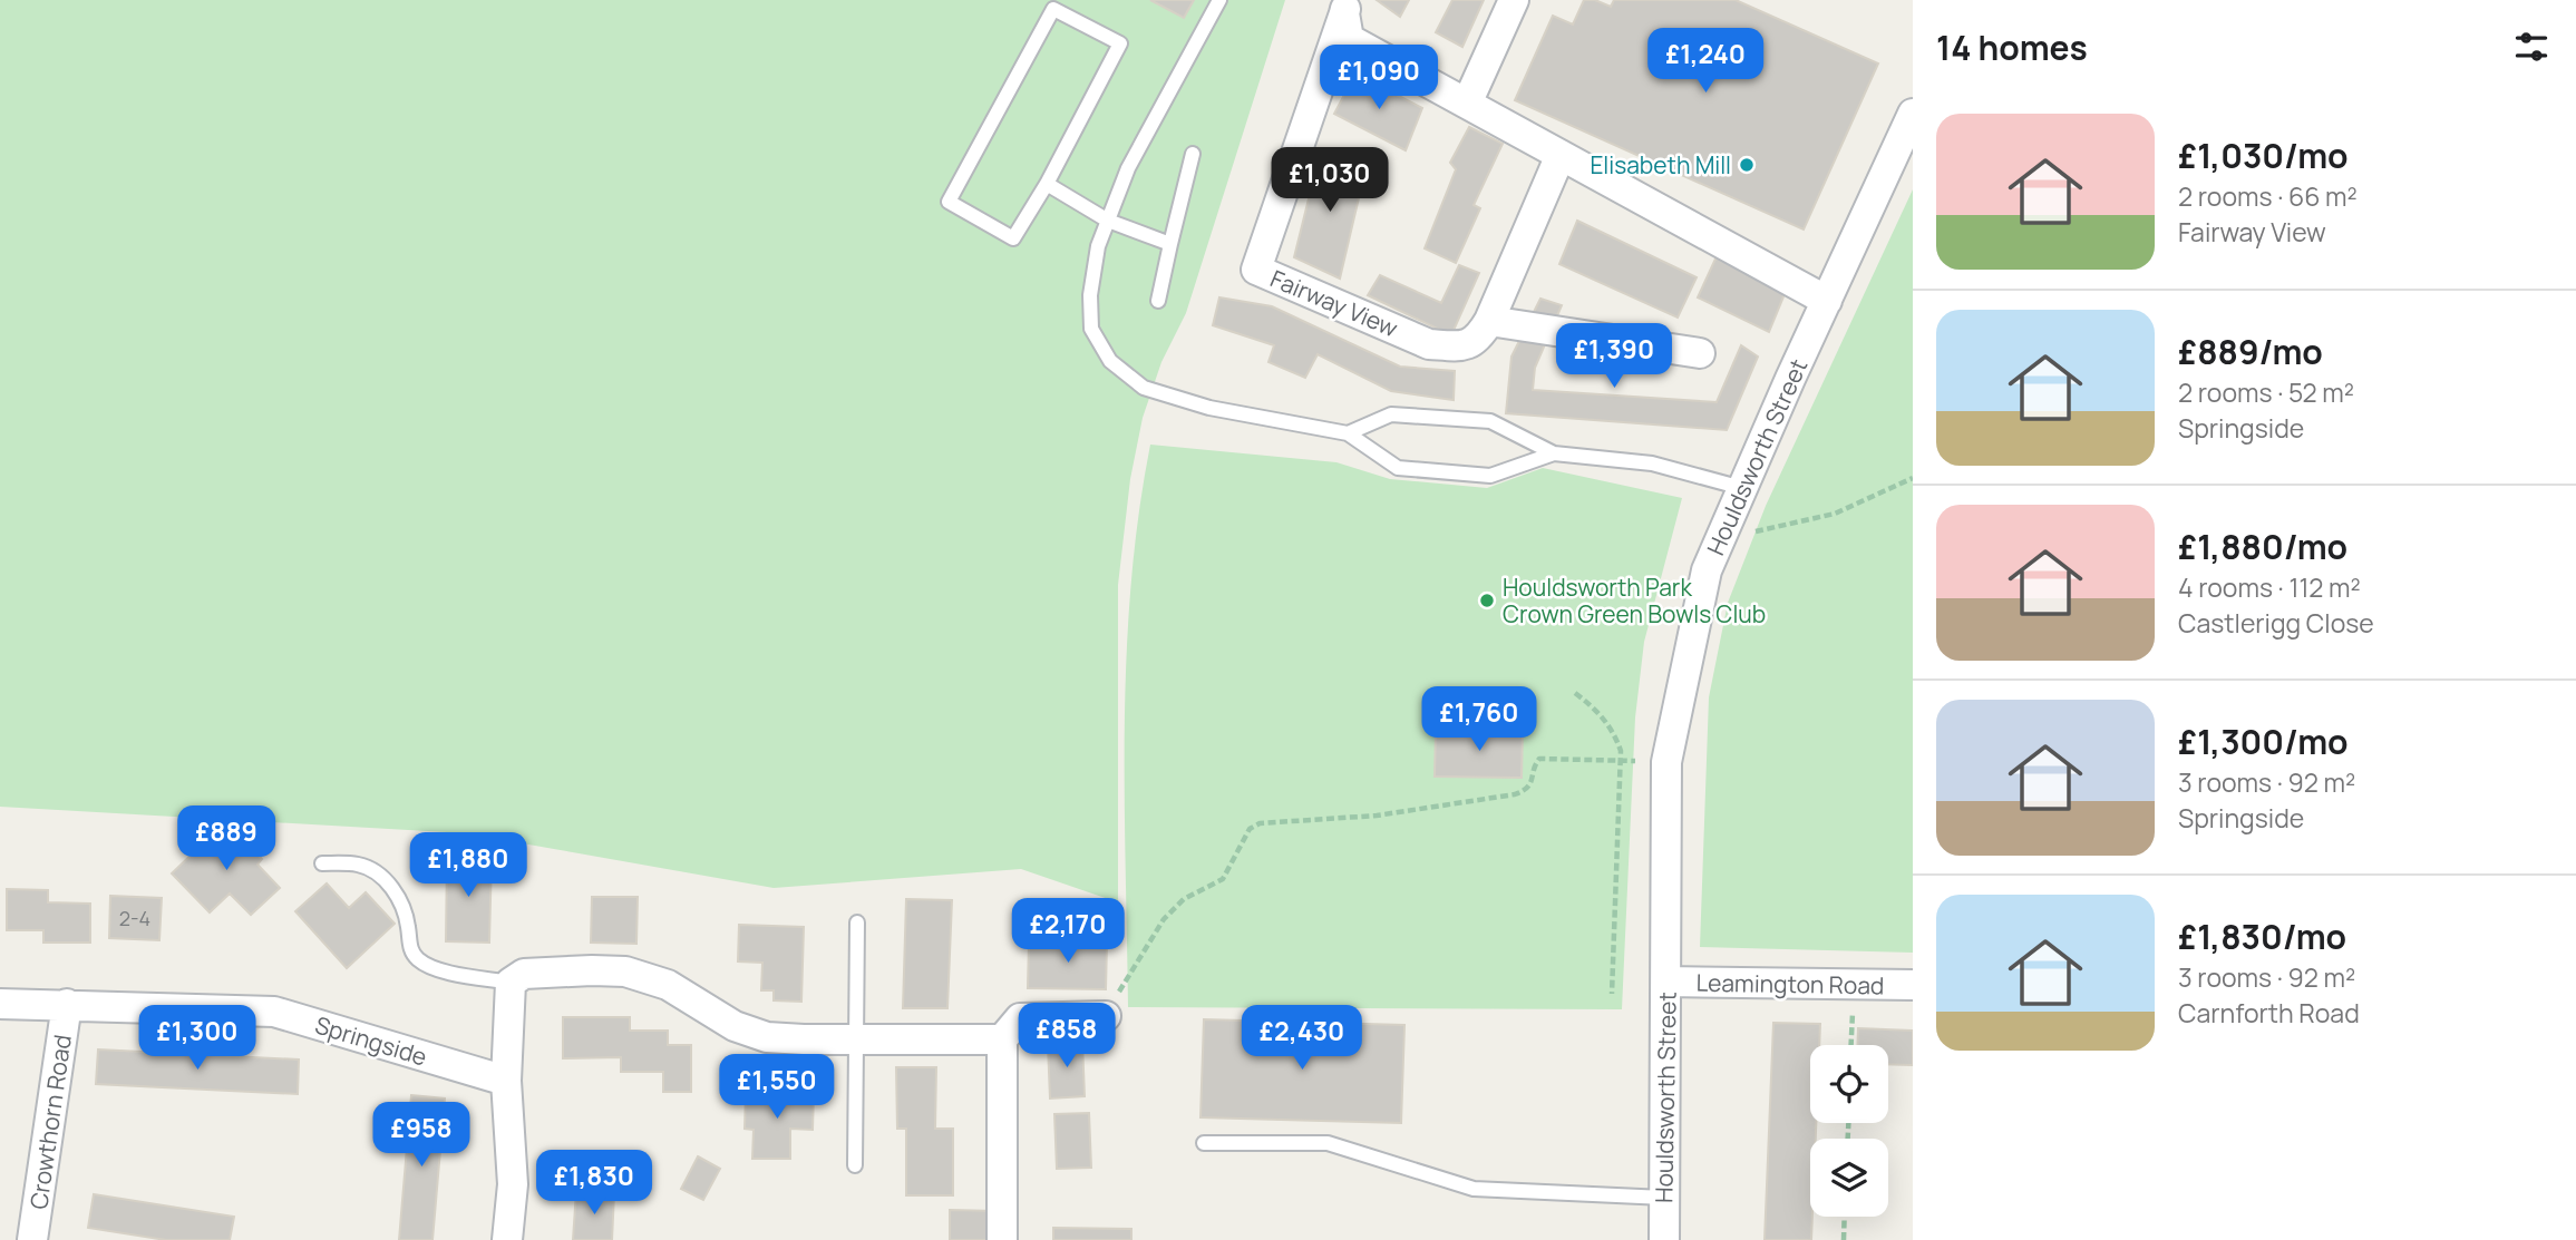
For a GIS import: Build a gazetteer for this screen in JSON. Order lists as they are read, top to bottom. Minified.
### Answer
{"streets":{"street":["Fairway View","Houldsworth Street","Leamington Road","Springside","Crowthorn Road"]},"crossings":[["Houldsworth Street","Leamington Road"],["Springside","Crowthorn Road"]],"places":["Elisabeth Mill","Houldsworth Park Crown Green Bowls Club"],"house_numbers":["2-4"],"page":{"heading":"14 homes","price":["£1,240","£1,090","£1,030","£1,390","£1,760","£889","£1,880","£2,170","£858","£1,300","£2,430","£1,550","£958","£1,830"],"list":[{"name":"£1,030/mo","note":"2 rooms · 66 m² · Fairway View"},{"name":"£889/mo","note":"2 rooms · 52 m² · Springside"},{"name":"£1,880/mo","note":"4 rooms · 112 m² · Castlerigg Close"},{"name":"£1,300/mo","note":"3 rooms · 92 m² · Springside"},{"name":"£1,830/mo","note":"3 rooms · 92 m² · Carnforth Road"}]}}
